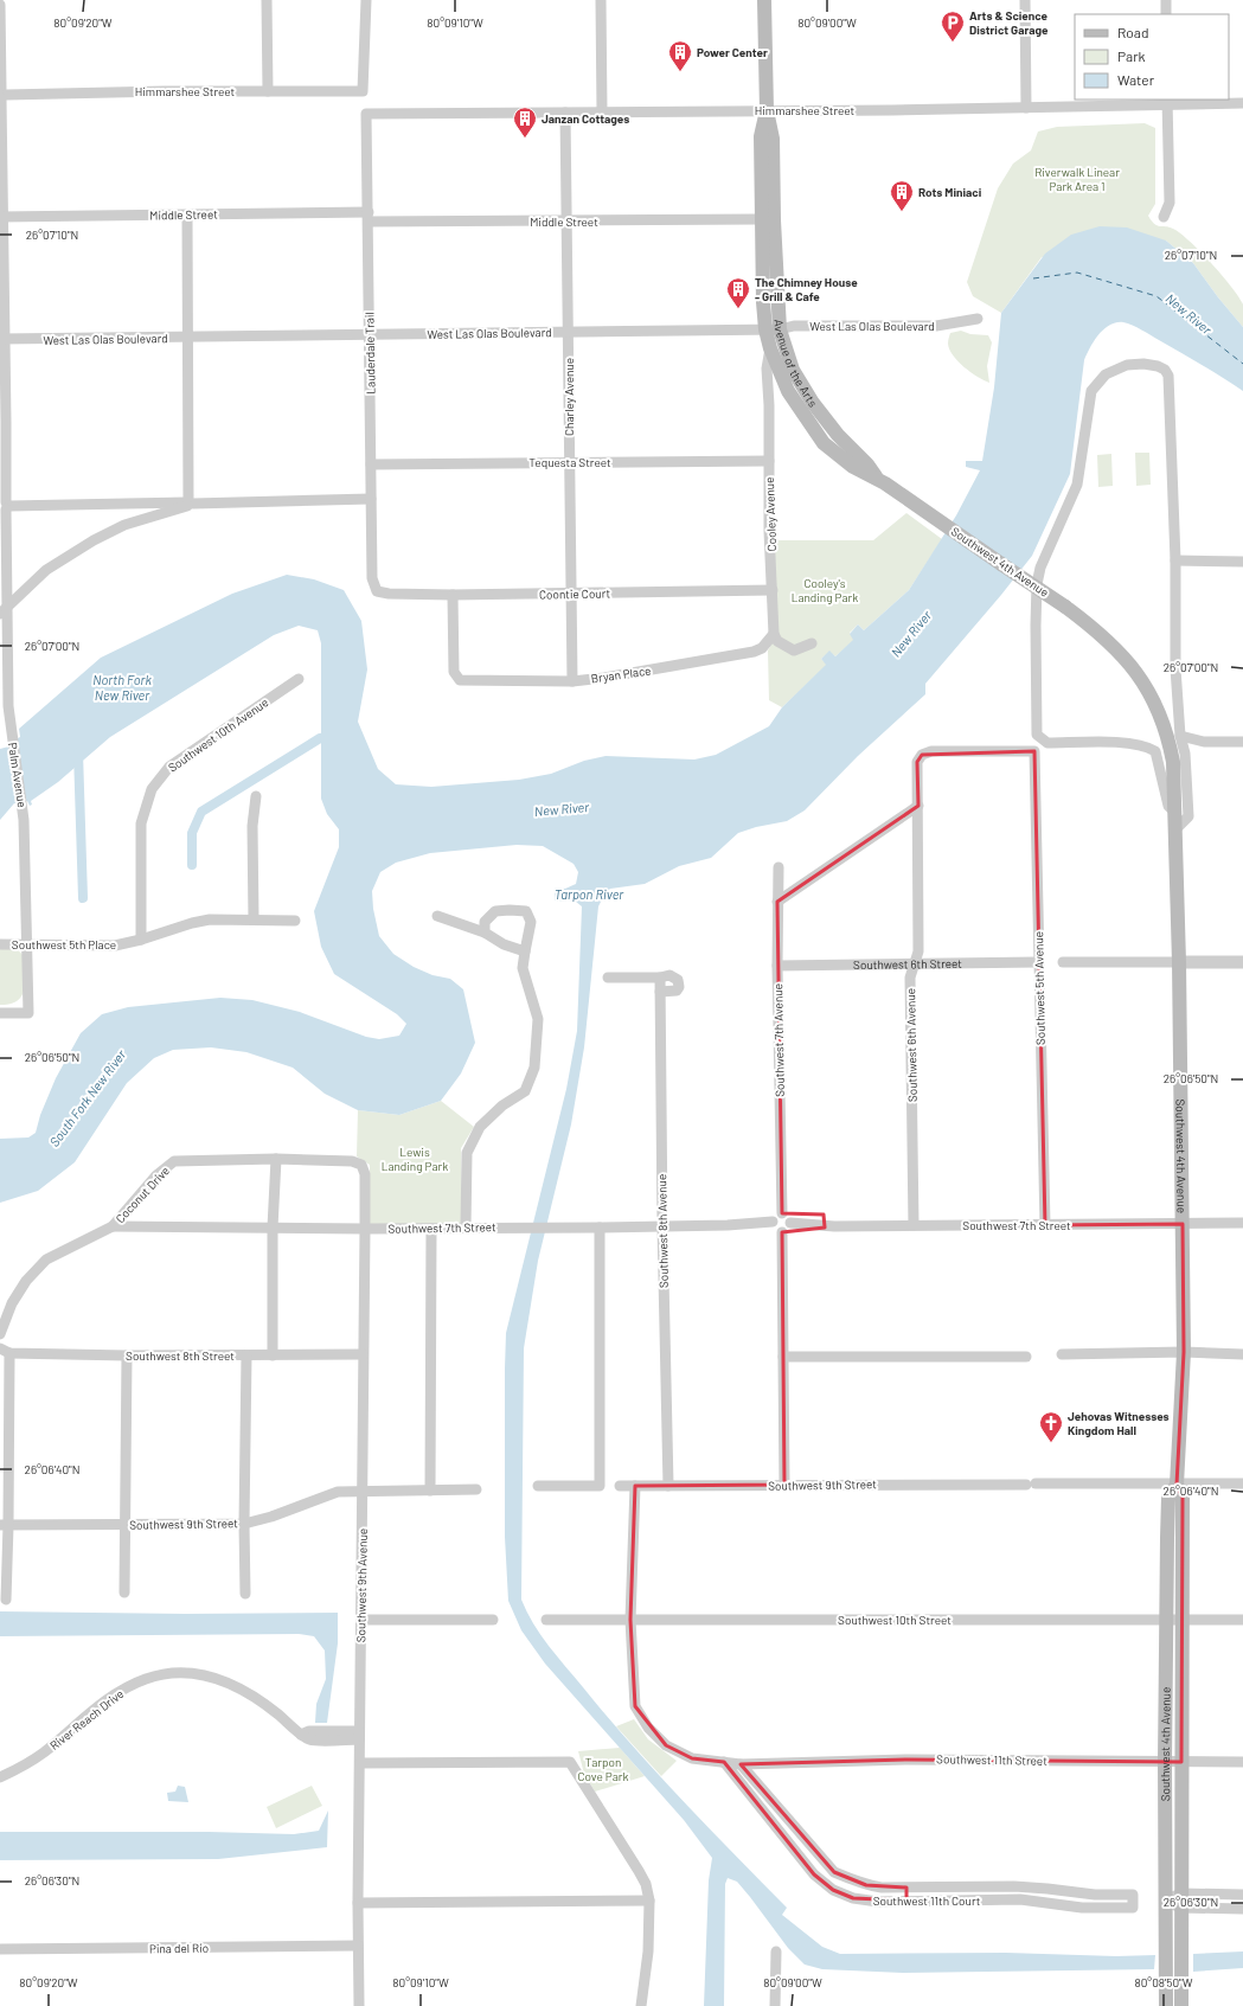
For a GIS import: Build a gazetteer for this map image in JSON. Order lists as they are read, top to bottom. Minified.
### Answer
{"streets":{"main road":["Avenue of the Arts","Southwest 4th Avenue"],"street":["Himmarshee Street","Middle Street","West Las Olas Boulevard","Lauderdale Trail","Charley Avenue","Tequesta Street","Cooley Avenue","Coontie Court","Bryan Place","Southwest 10th Avenue","Palm Avenue","Southwest 5th Place","Southwest 6th Street","Southwest 5th Avenue","Southwest 7th Avenue","Southwest 6th Avenue","Coconut Drive","Southwest 7th Street","Southwest 8th Avenue","Southwest 8th Street","Southwest 9th Street","Southwest 9th Avenue","Southwest 10th Street","River Reach Drive","Southwest 11th Street","Southwest 11th Court","Pina del Rio"]},"crossings":[["Himmarshee Street","Lauderdale Trail"],["Himmarshee Street","Avenue of the Arts"],["Himmarshee Street","Charley Avenue"],["Himmarshee Street","Palm Avenue"],["Middle Street","Lauderdale Trail"],["Middle Street","Avenue of the Arts"],["Middle Street","Charley Avenue"],["Middle Street","Palm Avenue"],["West Las Olas Boulevard","Lauderdale Trail"],["West Las Olas Boulevard","Avenue of the Arts"],["West Las Olas Boulevard","Charley Avenue"],["West Las Olas Boulevard","Southwest 4th Avenue"],["West Las Olas Boulevard","Palm Avenue"],["Lauderdale Trail","Tequesta Street"],["Lauderdale Trail","Coontie Court"],["Avenue of the Arts","Southwest 4th Avenue"],["Charley Avenue","Tequesta Street"],["Charley Avenue","Coontie Court"],["Charley Avenue","Bryan Place"],["Tequesta Street","Cooley Avenue"],["Cooley Avenue","Southwest 4th Avenue"],["Cooley Avenue","Coontie Court"],["Cooley Avenue","Bryan Place"],["Southwest 4th Avenue","Southwest 7th Street"],["Southwest 4th Avenue","Southwest 9th Street"],["Southwest 4th Avenue","Southwest 10th Street"],["Southwest 4th Avenue","Southwest 11th Street"],["Coontie Court","Bryan Place"],["Southwest 10th Avenue","Southwest 5th Place"],["Palm Avenue","Southwest 5th Place"],["Southwest 6th Street","Southwest 5th Avenue"],["Southwest 6th Street","Southwest 7th Avenue"],["Southwest 6th Street","Southwest 6th Avenue"],["Southwest 5th Avenue","Southwest 6th Avenue"],["Southwest 5th Avenue","Southwest 7th Street"],["Southwest 7th Avenue","Southwest 7th Street"],["Southwest 6th Avenue","Southwest 7th Street"],["Coconut Drive","Southwest 7th Street"],["Coconut Drive","Southwest 9th Avenue"],["Southwest 7th Street","Southwest 8th Avenue"],["Southwest 7th Street","Southwest 9th Avenue"],["Southwest 8th Avenue","Southwest 9th Street"],["Southwest 8th Street","Southwest 9th Avenue"],["Southwest 9th Street","Southwest 9th Avenue"],["Southwest 9th Avenue","River Reach Drive"],["Southwest 9th Avenue","Pina del Rio"],["Southwest 11th Street","Southwest 11th Court"]],"water":["New River","North Fork New River","Tarpon River","South Fork New River"],"parks":["Riverwalk Linear Park Area 1","Cooley's Landing Park","Lewis Landing Park","Tarpon Cove Park"],"places":{"parking":["Arts & Science District Garage"],"building":["Power Center","Janzan Cottages","Rots Miniaci","The Chimney House - Grill & Cafe"],"church":["Jehovas Witnesses Kingdom Hall"]},"legend":["Road","Park","Water"],"coordinates":["80°09'20\"W","80°09'10\"W","80°09'00\"W","26°07'10\"N","26°07'00\"N","26°06'50\"N","26°06'40\"N","26°06'30\"N","80°08'50\"W"]}
